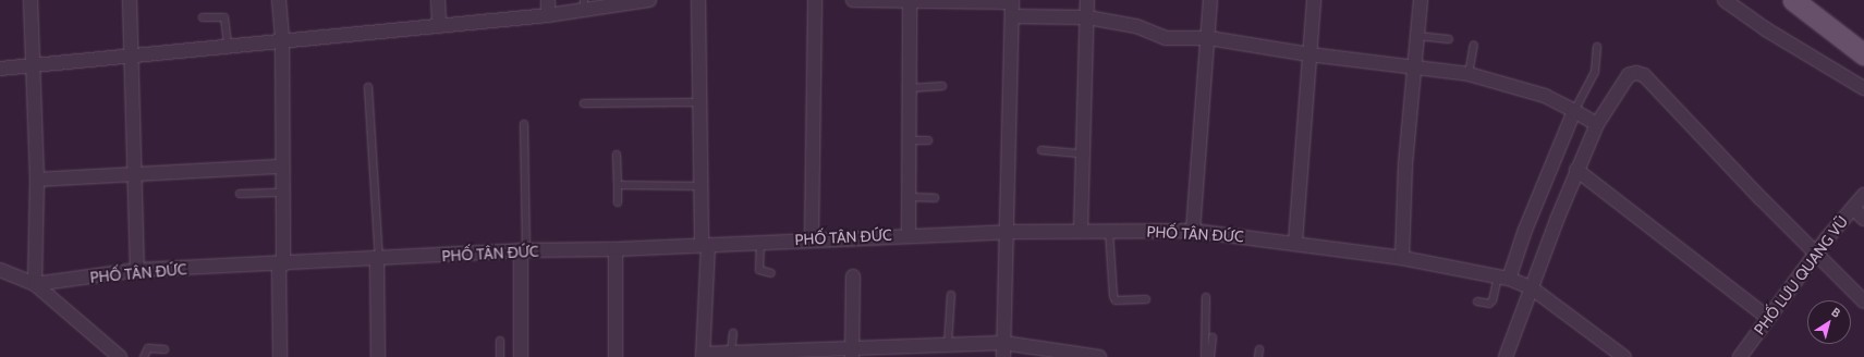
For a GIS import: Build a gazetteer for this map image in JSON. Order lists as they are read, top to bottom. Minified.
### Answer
{"streets":{"street":["PHỐ TÂN ĐỨC","PHỐ LƯU QUANG VŨ"]},"north":"top right"}
